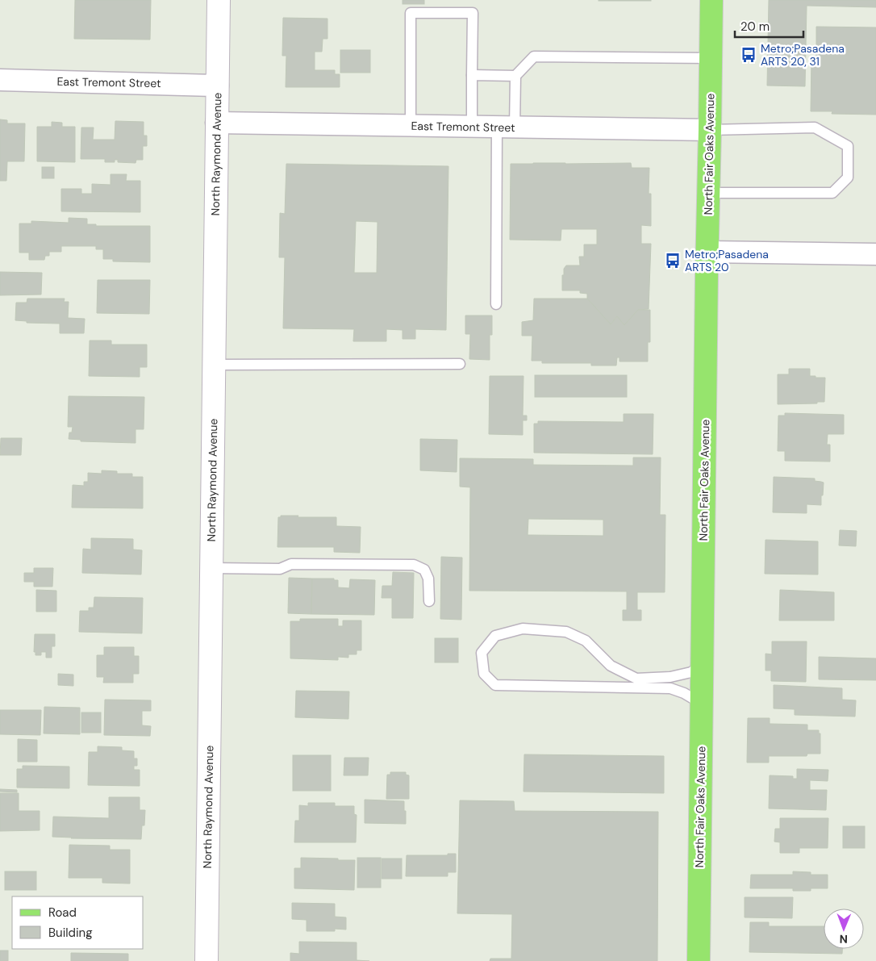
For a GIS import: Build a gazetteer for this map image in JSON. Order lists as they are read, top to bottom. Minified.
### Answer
{"streets":{"main road":["North Fair Oaks Avenue"],"street":["East Tremont Street","North Raymond Avenue"]},"crossings":[["East Tremont Street","North Raymond Avenue"],["East Tremont Street","North Fair Oaks Avenue"]],"places":{"bus stop":["Metro;Pasadena ARTS 20, 31","Metro;Pasadena ARTS 20"]},"legend":["Road","Building"],"scale_bar":"20 m","north":"bottom"}
